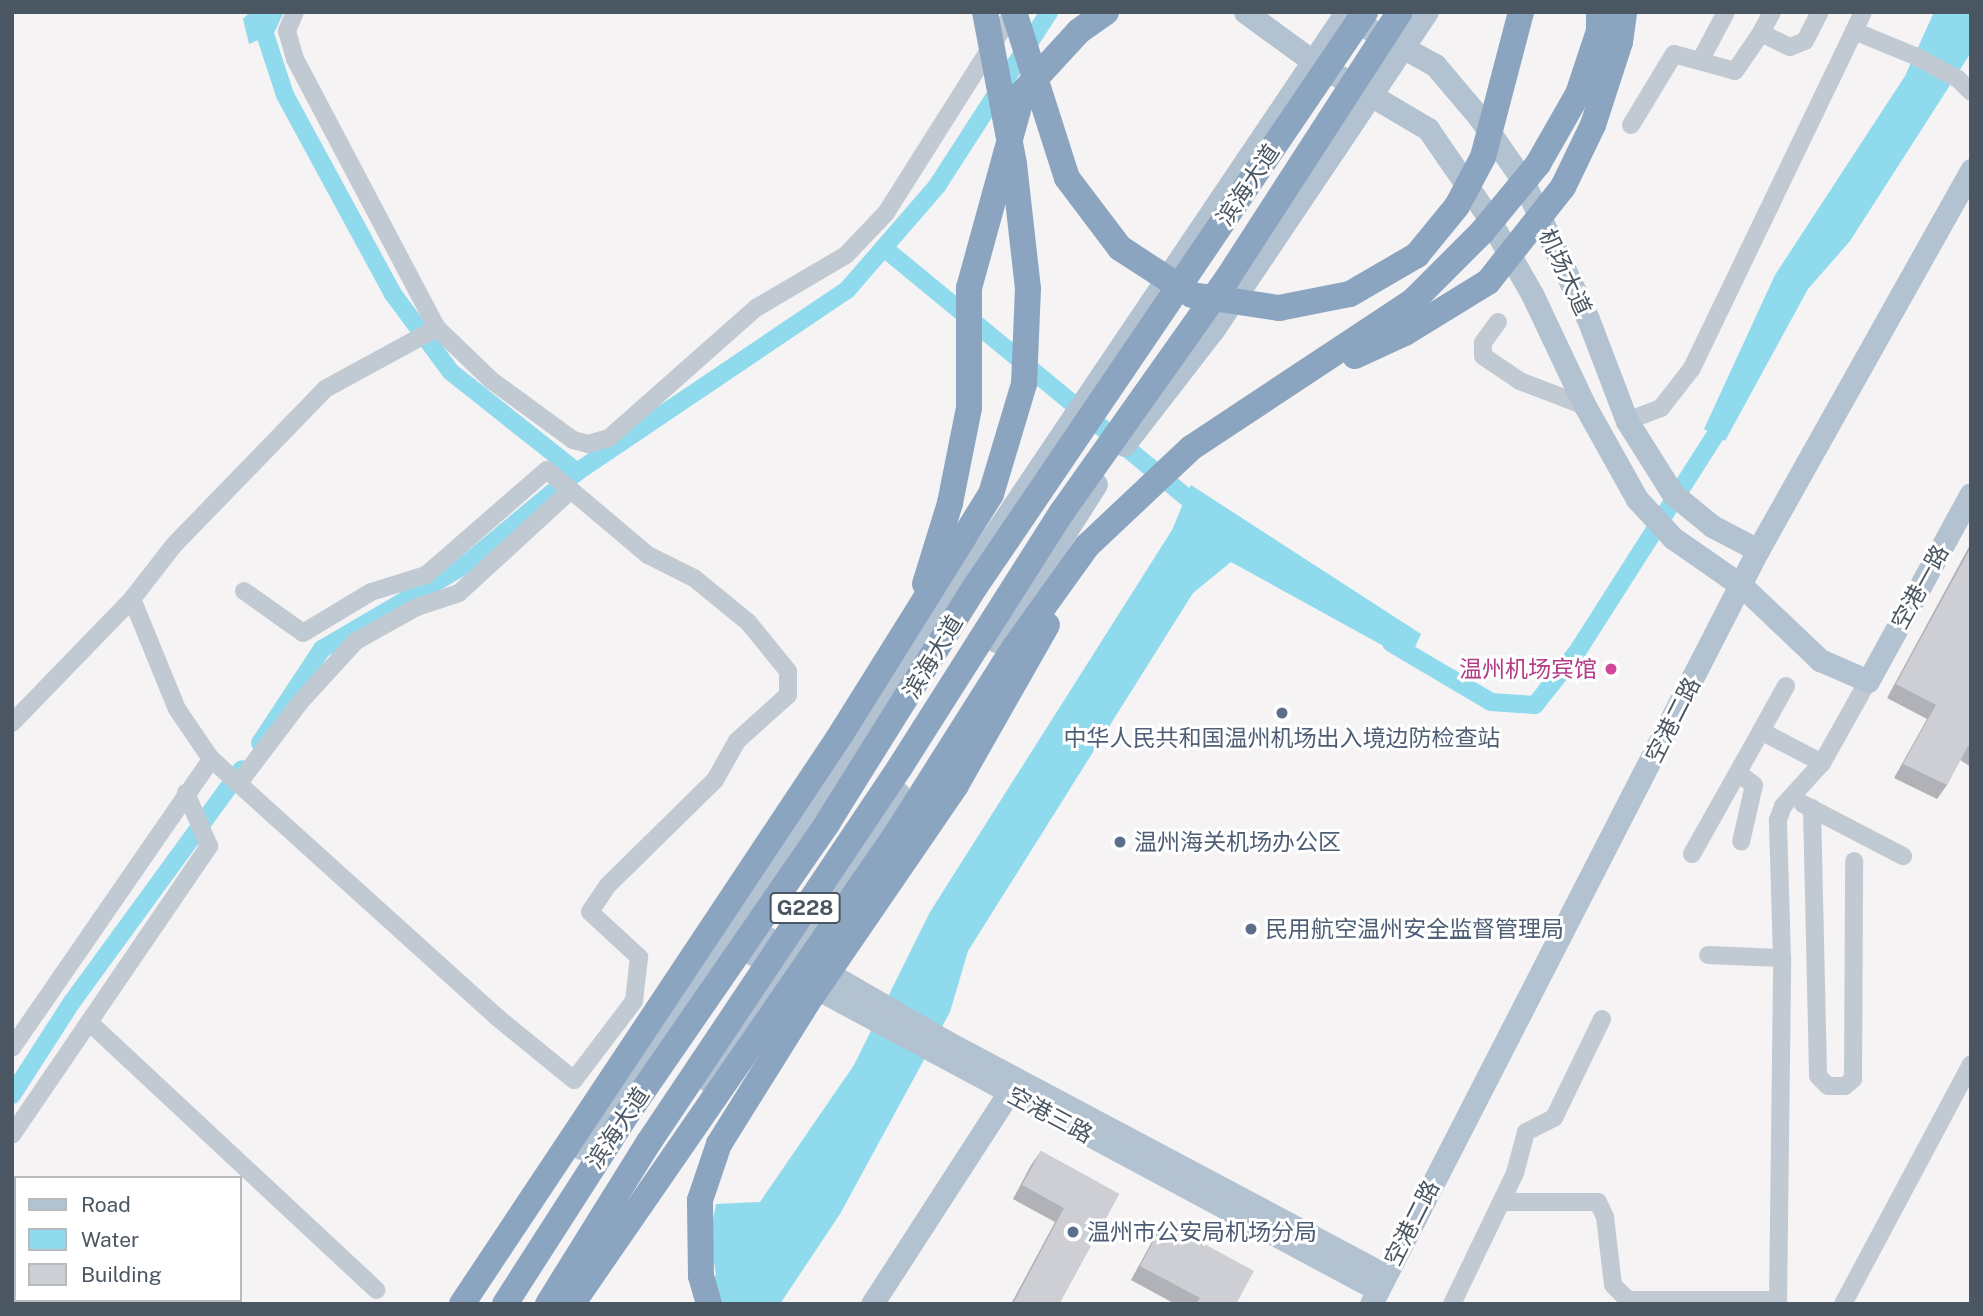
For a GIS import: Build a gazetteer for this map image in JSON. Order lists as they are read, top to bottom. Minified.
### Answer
{"streets":{"highway":["滨海大道","G228"],"main road":["机场大道","空港一路","空港二路","空港三路"]},"crossings":[["滨海大道","机场大道"],["机场大道","空港一路"],["机场大道","空港二路"],["空港二路","空港三路"]],"places":["温州机场宾馆","中华人民共和国温州机场出入境边防检查站","温州海关机场办公区","民用航空温州安全监督管理局","温州市公安局机场分局"],"legend":["Road","Water","Building"]}
